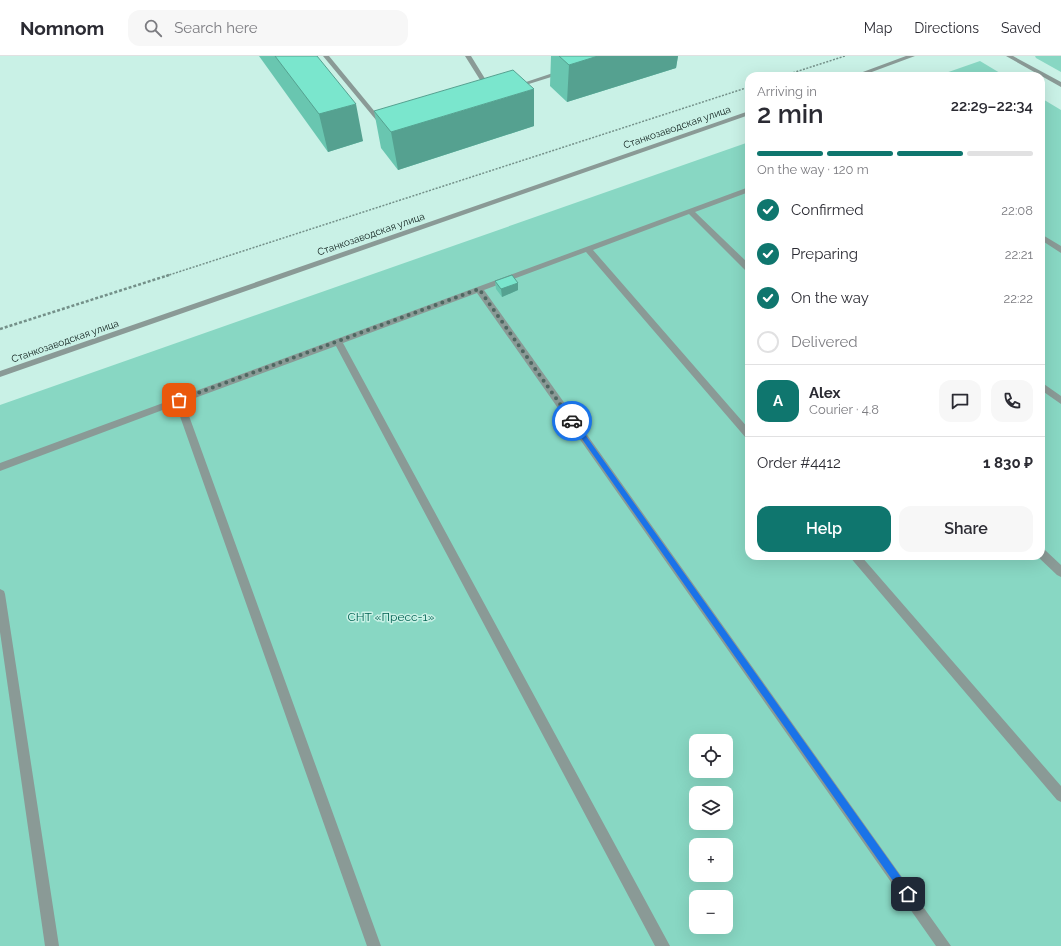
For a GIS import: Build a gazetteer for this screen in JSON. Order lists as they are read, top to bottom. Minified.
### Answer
{"streets":{"street":["Станкозаводская улица"]},"parks":["СНТ «Пресс-1»"],"page":{"header":"Nomnom","search":"Search here","nav":["Map","Directions","Saved"],"heading":["2 min","Arriving in","22:29–22:34"],"panel":["Alex","Courier · 4.8","Order #4412","1 830 ₽"],"bar":"On the way · 120 m","list":[["Confirmed","22:08"],["Preparing","22:21"],["On the way","22:22"],"Delivered"],"round":"A","buttons":["Help","Share"],"map_buttons":["+","−"]}}
